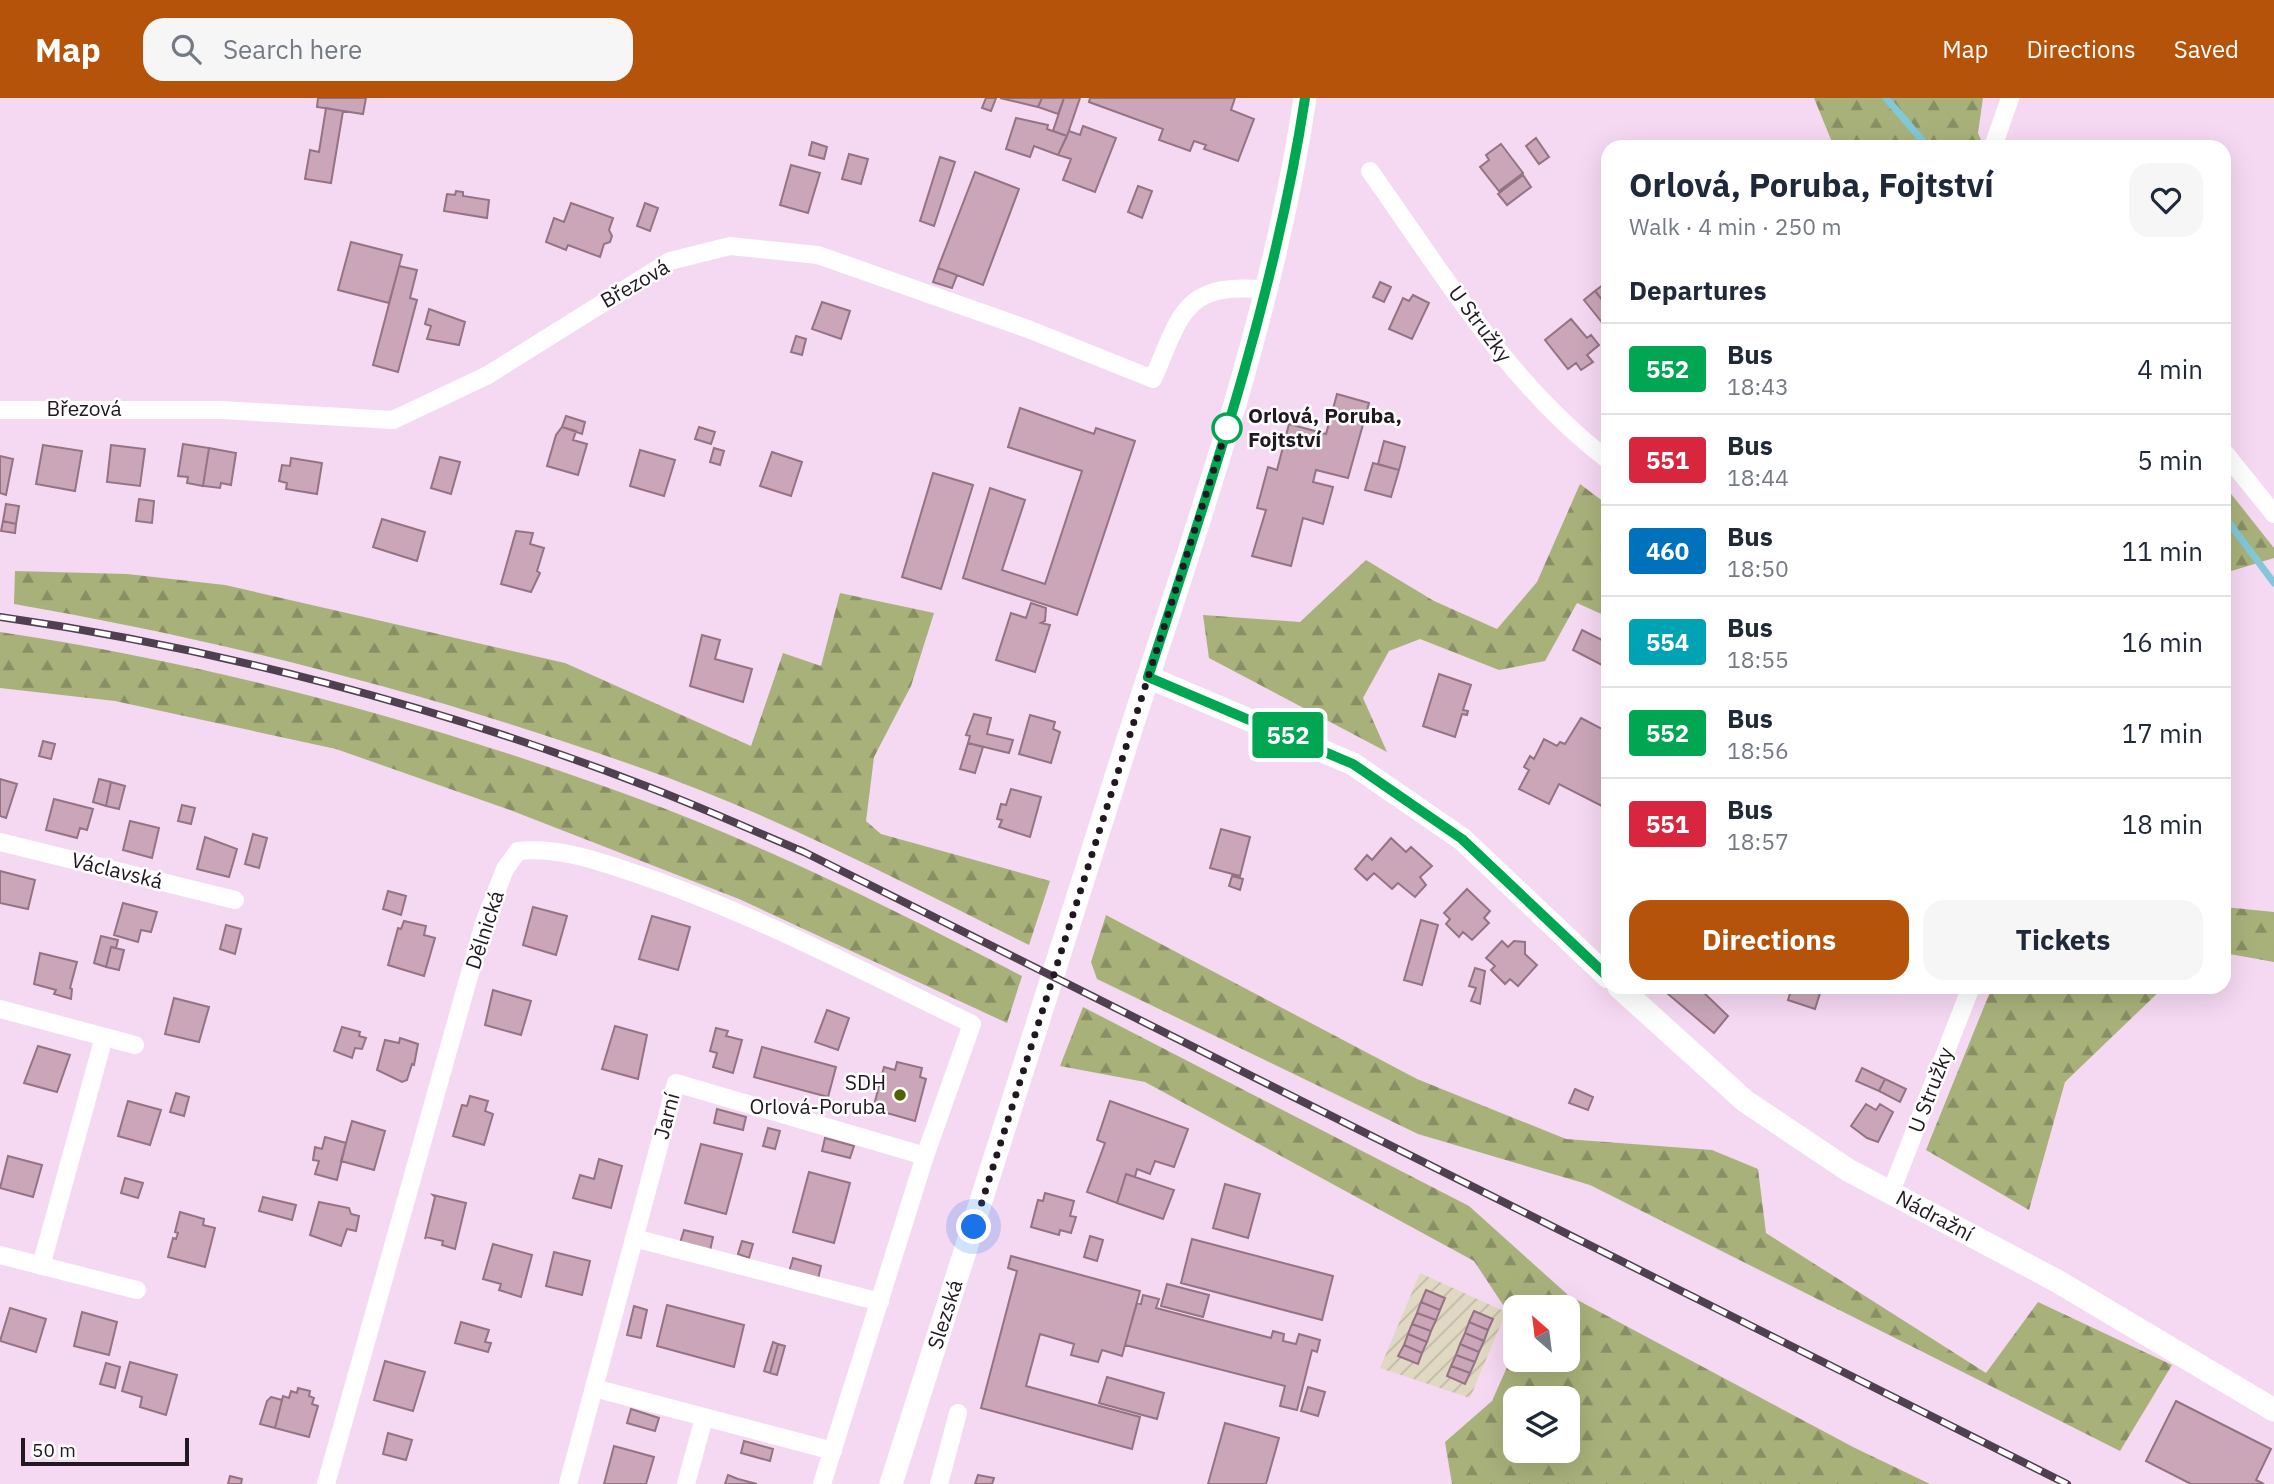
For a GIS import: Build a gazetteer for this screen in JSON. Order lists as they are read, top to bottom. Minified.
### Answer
{"streets":{"street":["Březová","U Stružky","Václavská","Dělnická","Jarní","Nádražní","Slezská"]},"crossings":[["Březová","Slezská"],["U Stružky","Nádražní"],["Dělnická","Jarní"]],"places":["Orlová, Poruba, Fojtství","SDH Orlová-Poruba"],"lines":["bus line 552"],"scale_bar":"50 m","north":"top left","page":{"header":"Map","search":"Search here","nav":["Map","Directions","Saved"],"on_map":"552","heading":[["Orlová, Poruba, Fojtství","Walk · 4 min · 250 m"],"Departures"],"list":[{"mark":"552","name":"Bus","note":"18:43","value":"4 min"},{"mark":"551","name":"Bus","note":"18:44","value":"5 min"},{"mark":"460","name":"Bus","note":"18:50","value":"11 min"},{"mark":"554","name":"Bus","note":"18:55","value":"16 min"},{"mark":"552","name":"Bus","note":"18:56","value":"17 min"},{"mark":"551","name":"Bus","note":"18:57","value":"18 min"}],"buttons":["Directions","Tickets"],"scale":"50 m"}}
